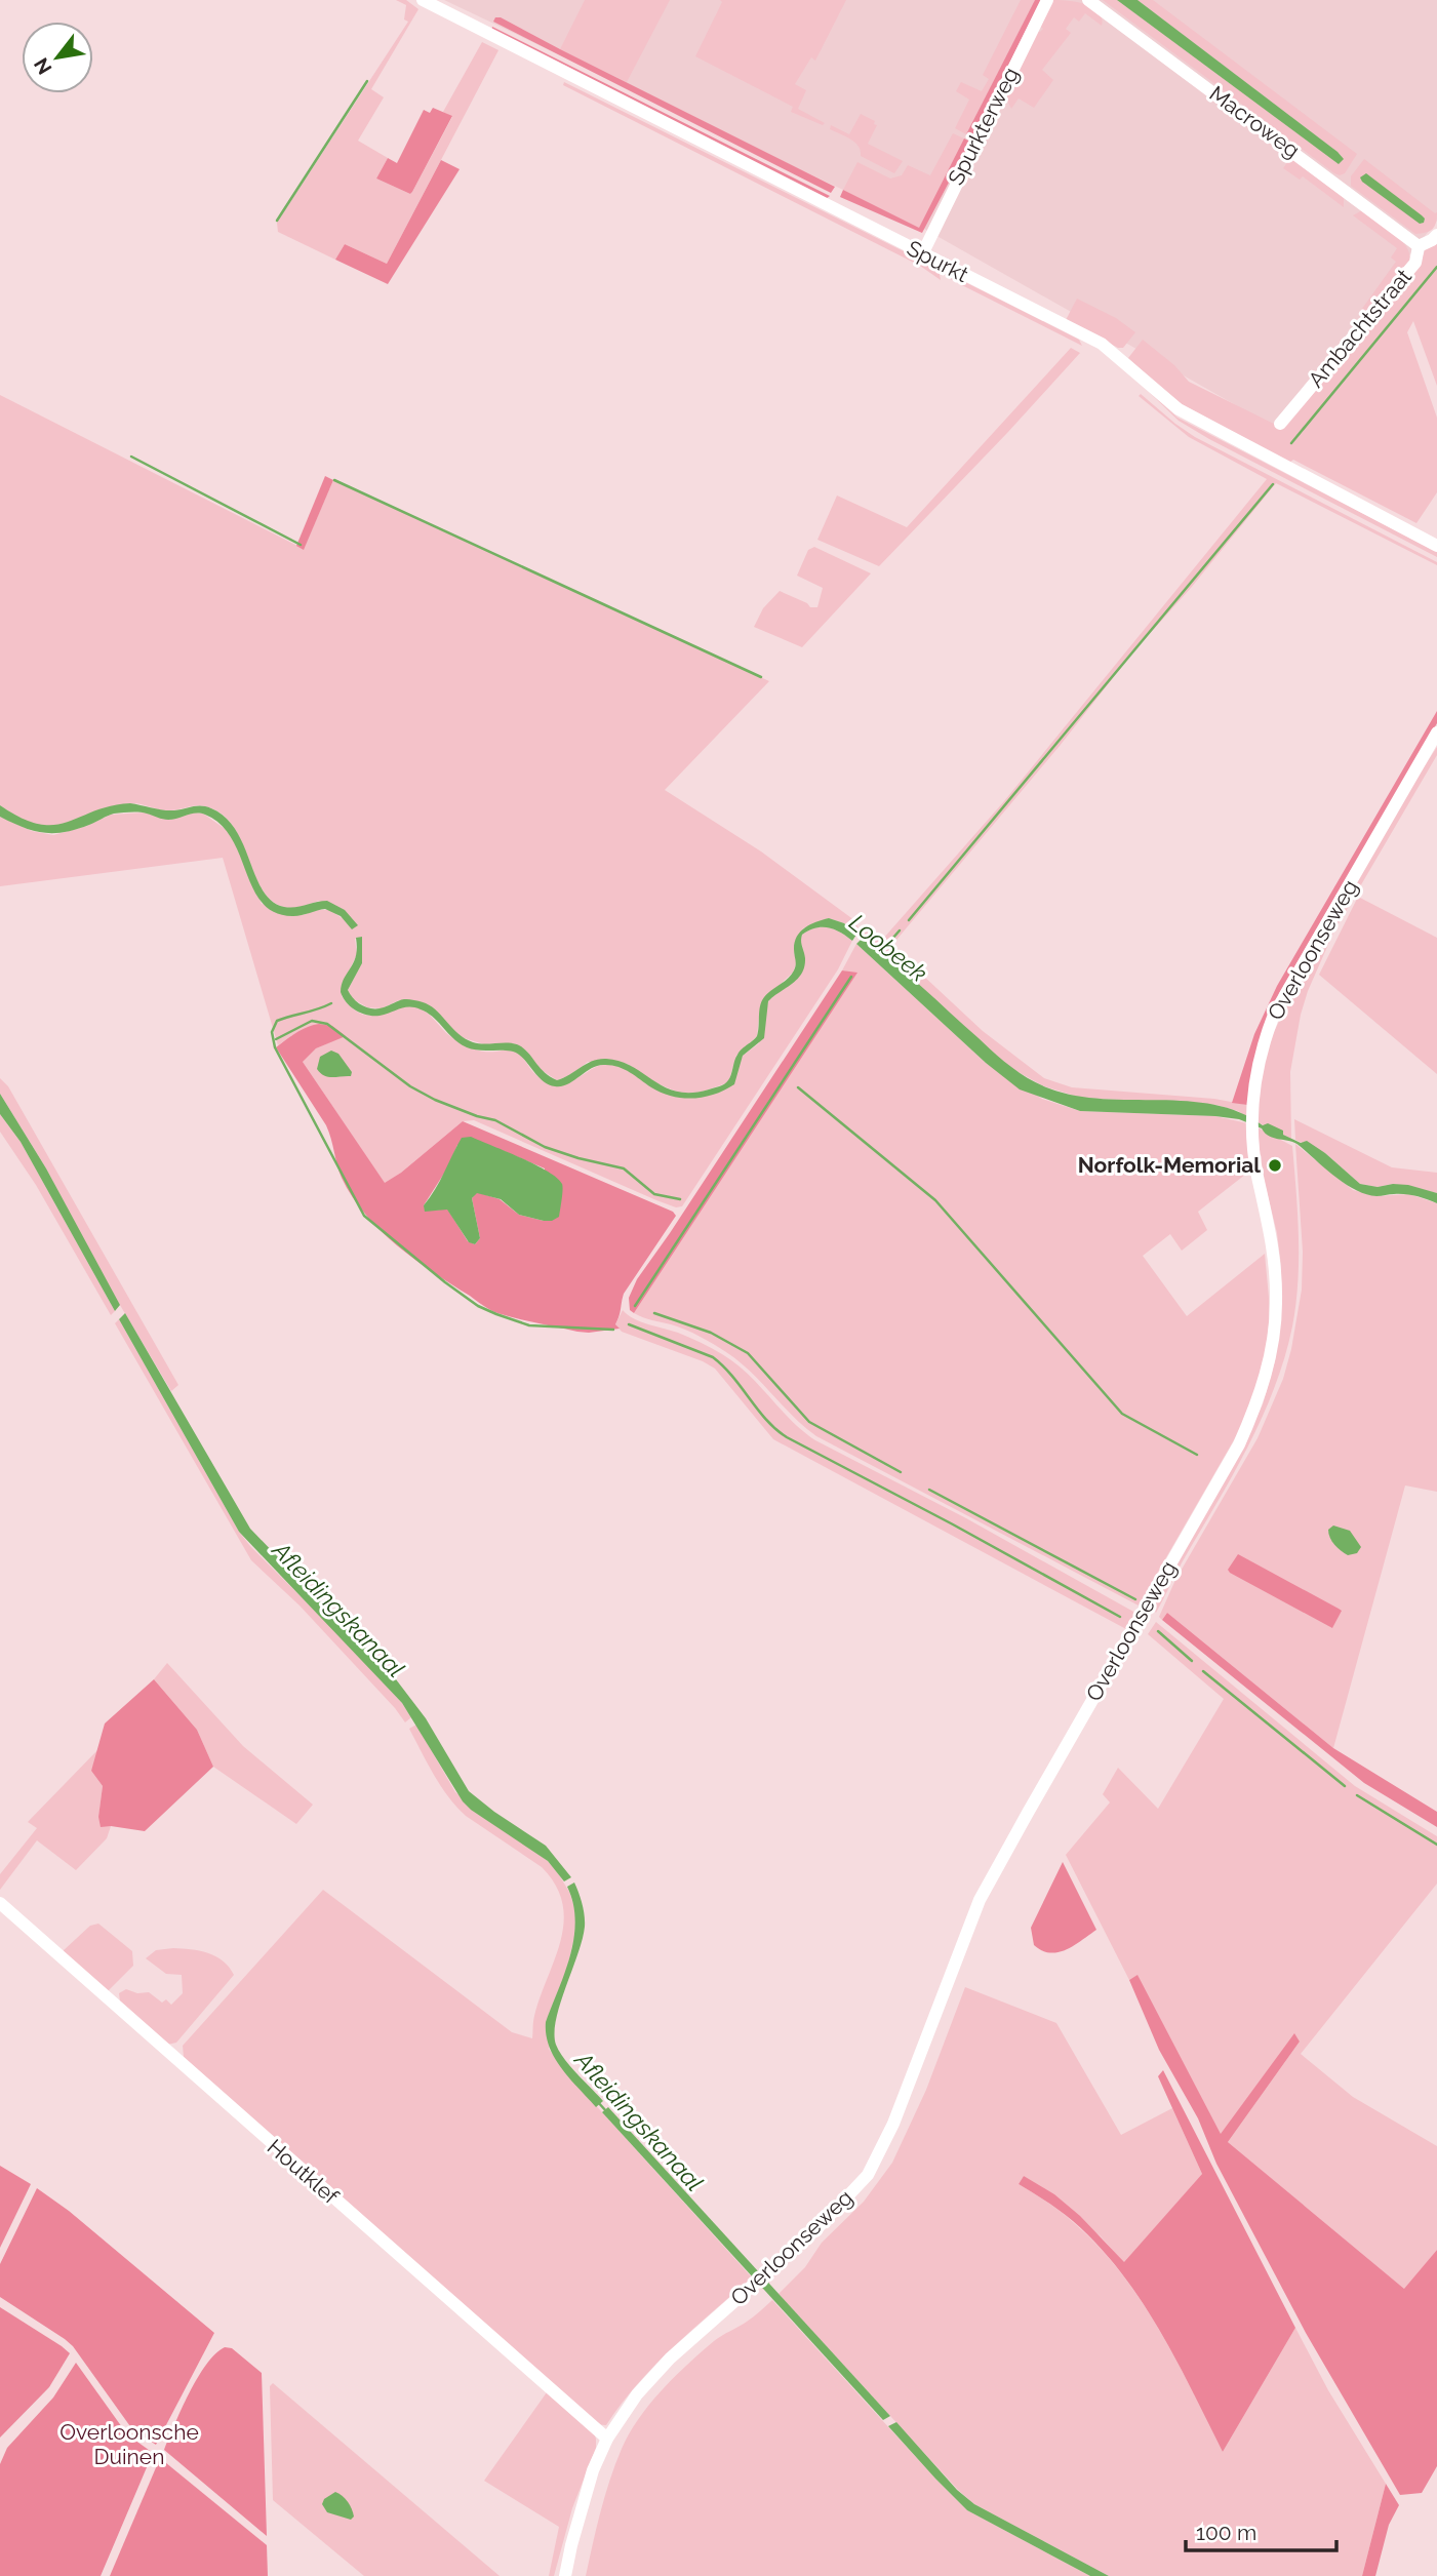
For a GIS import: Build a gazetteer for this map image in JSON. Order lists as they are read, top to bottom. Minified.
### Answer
{"streets":{"street":["Macroweg","Spurkterweg","Spurkt","Ambachtstraat","Overloonseweg","Houtklef"]},"crossings":[["Macroweg","Ambachtstraat"],["Spurkterweg","Spurkt"],["Overloonseweg","Houtklef"]],"water":["Loobeek","Afleidingskanaal"],"parks":["Overloonsche Duinen"],"places":["Norfolk-Memorial"],"scale_bar":"100 m","north":"bottom left"}
